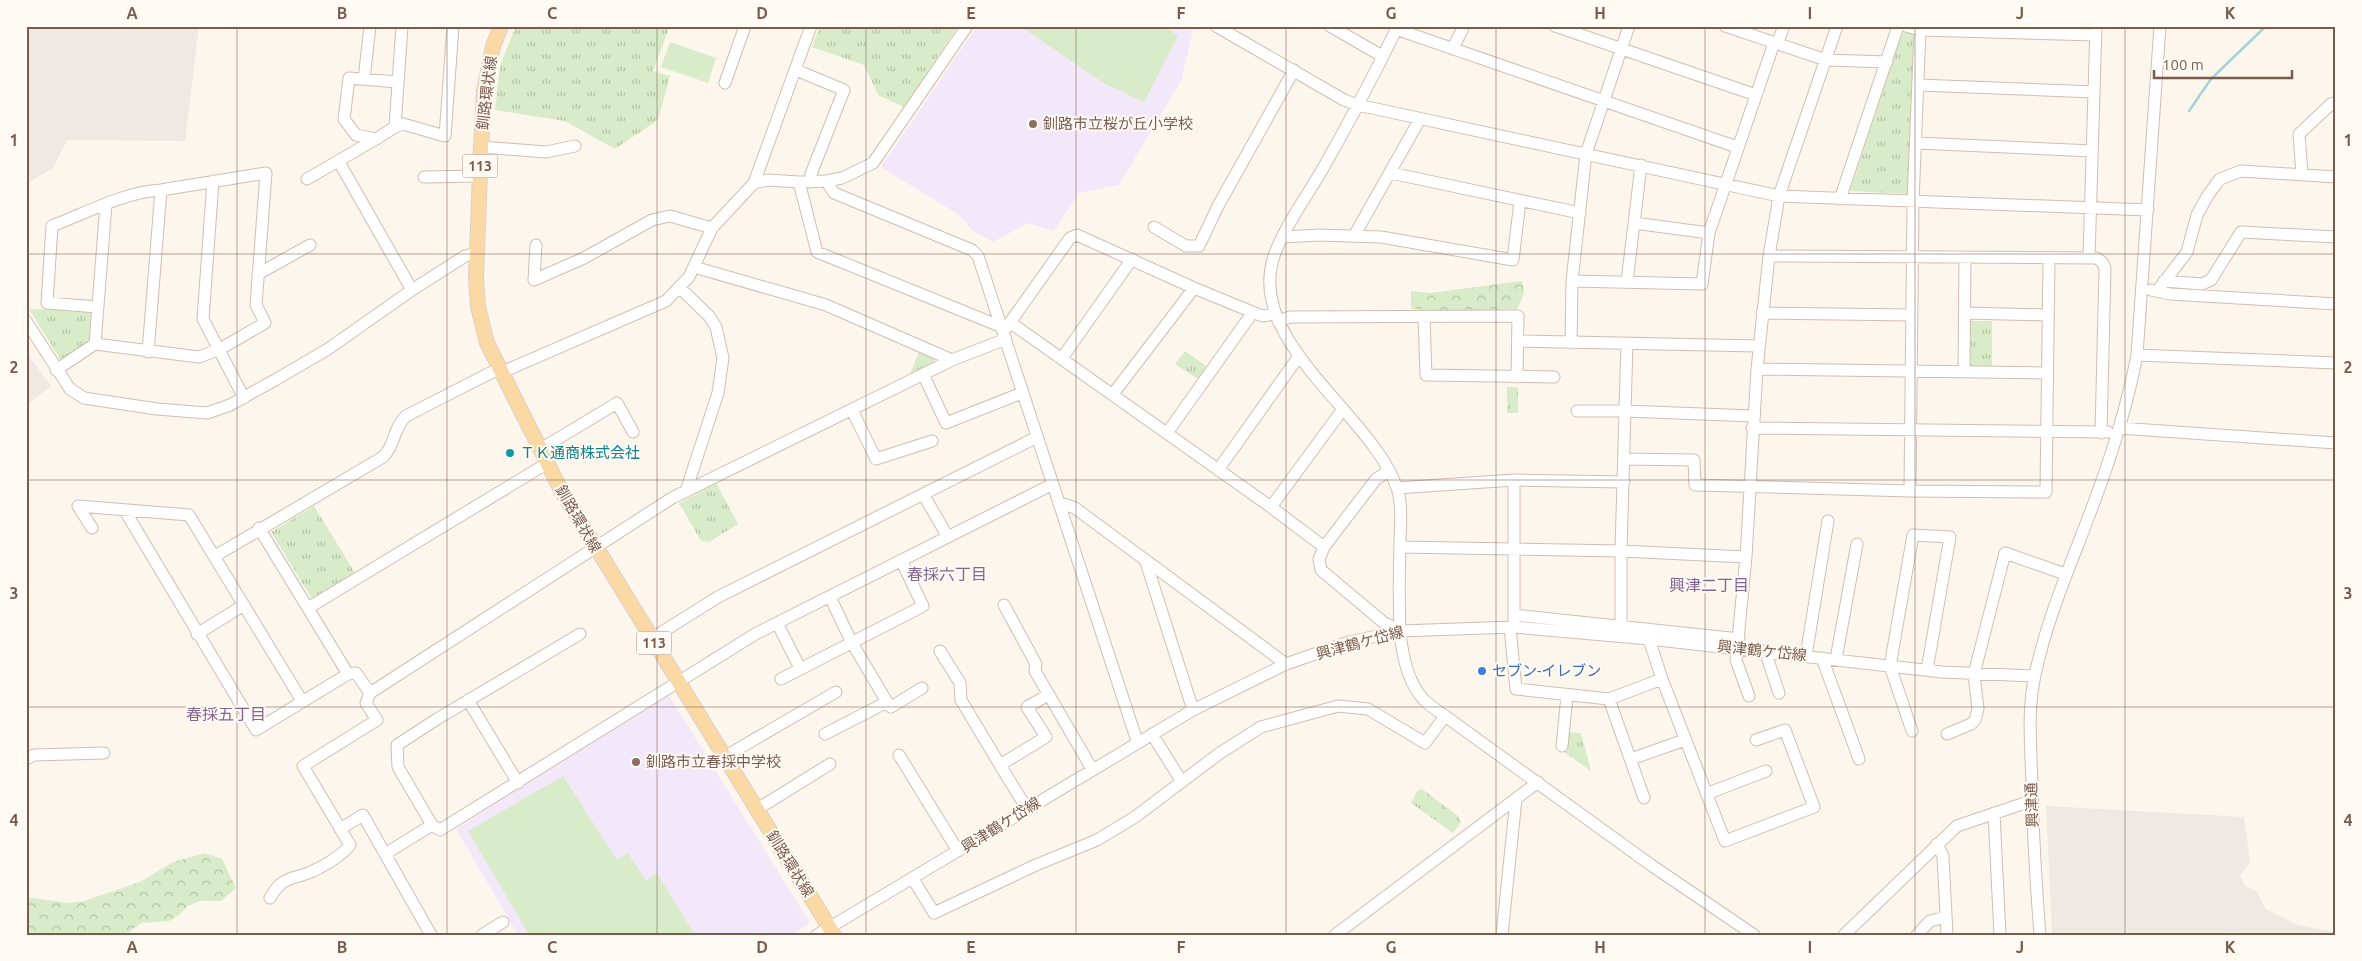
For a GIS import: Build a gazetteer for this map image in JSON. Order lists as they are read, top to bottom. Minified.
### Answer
{"streets":{"main road":["釧路環状線","113"],"street":["興津鶴ケ岱線","興津通"]},"crossings":[["釧路環状線","興津鶴ケ岱線"],["興津鶴ケ岱線","興津通"]],"districts":["春採六丁目","興津二丁目","春採五丁目"],"places":["釧路市立桜が丘小学校","ＴＫ通商株式会社","セブン-イレブン","釧路市立春採中学校"],"scale_bar":"100 m","grid":{"columns":["A","B","C","D","E","F","G","H","I","J","K"],"rows":["1","2","3","4"]}}
